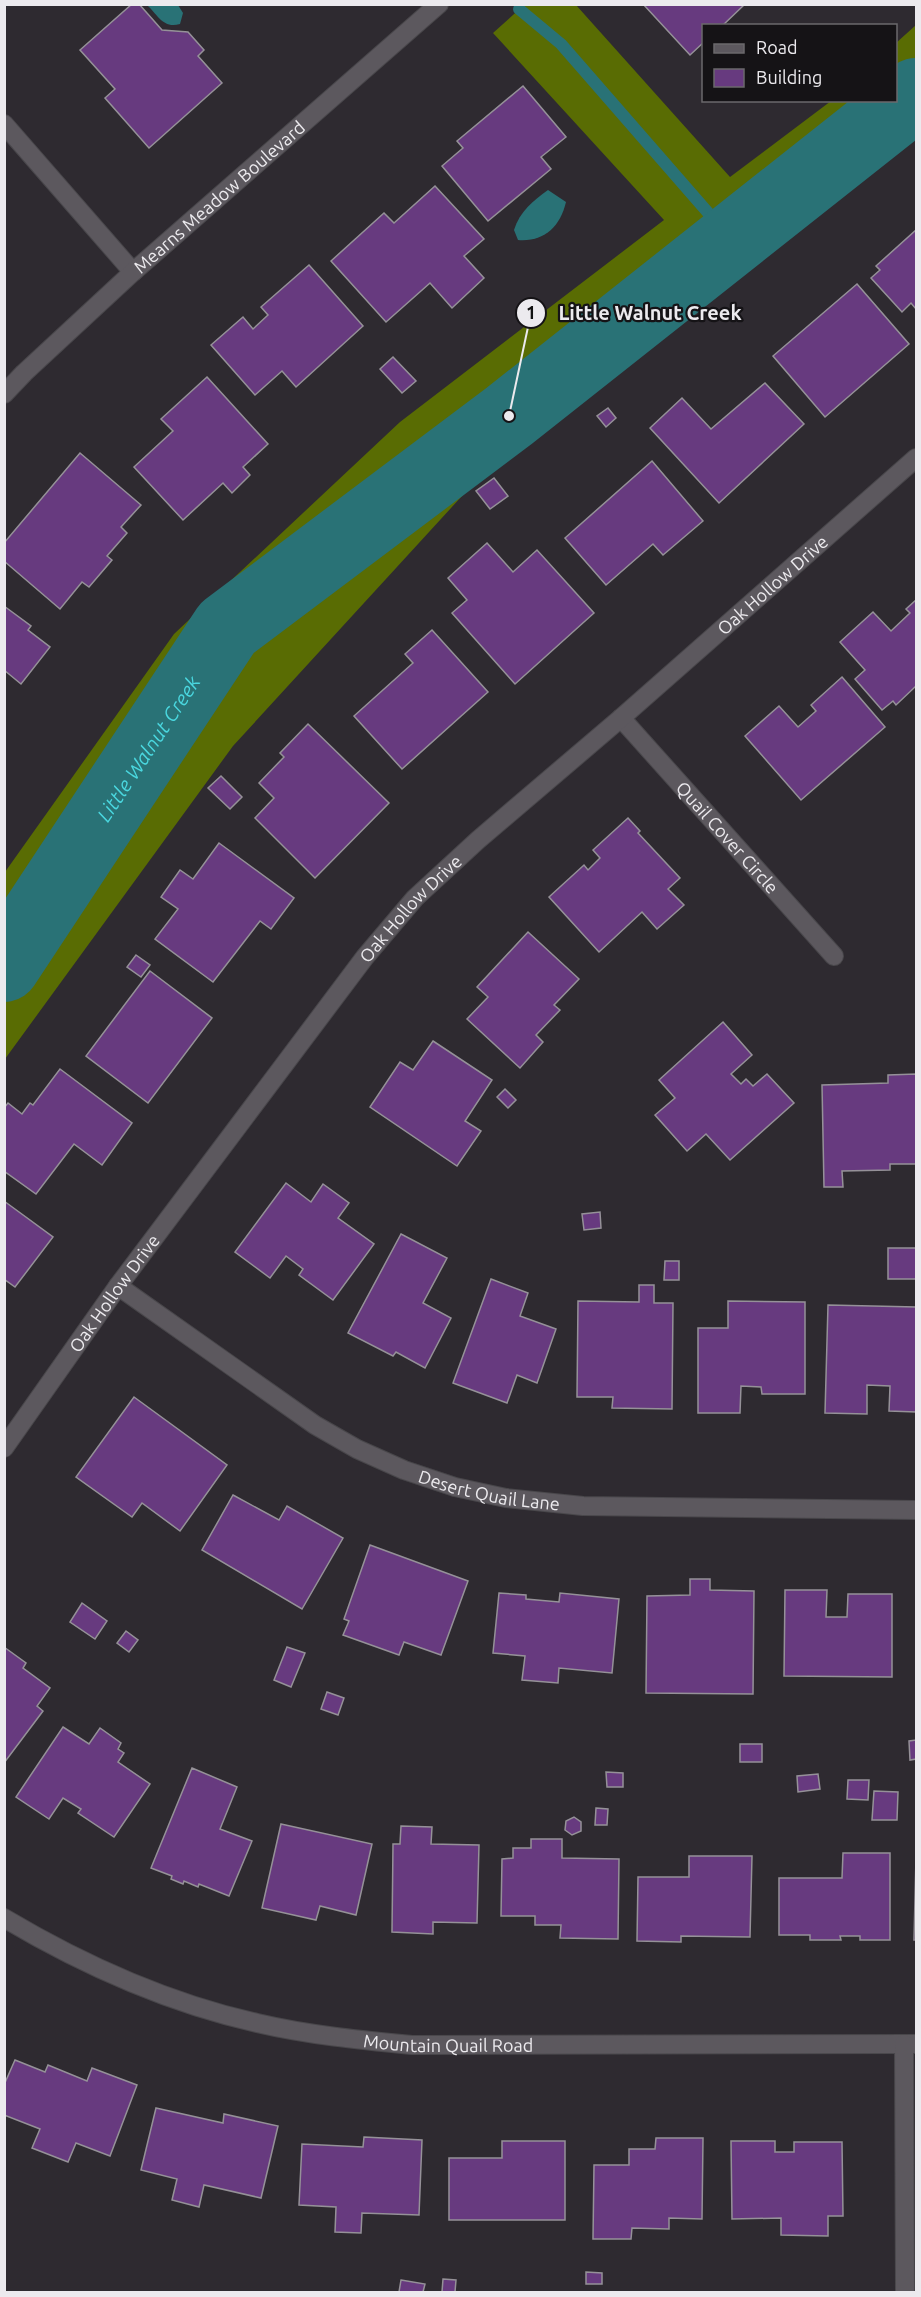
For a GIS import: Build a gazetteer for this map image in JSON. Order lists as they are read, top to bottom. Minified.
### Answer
{"streets":{"street":["Mearns Meadow Boulevard","Oak Hollow Drive","Quail Cover Circle","Desert Quail Lane","Mountain Quail Road"]},"crossings":[["Oak Hollow Drive","Quail Cover Circle"],["Oak Hollow Drive","Desert Quail Lane"]],"water":["Little Walnut Creek"],"places":["Little Walnut Creek"],"legend":["Road","Building"]}
